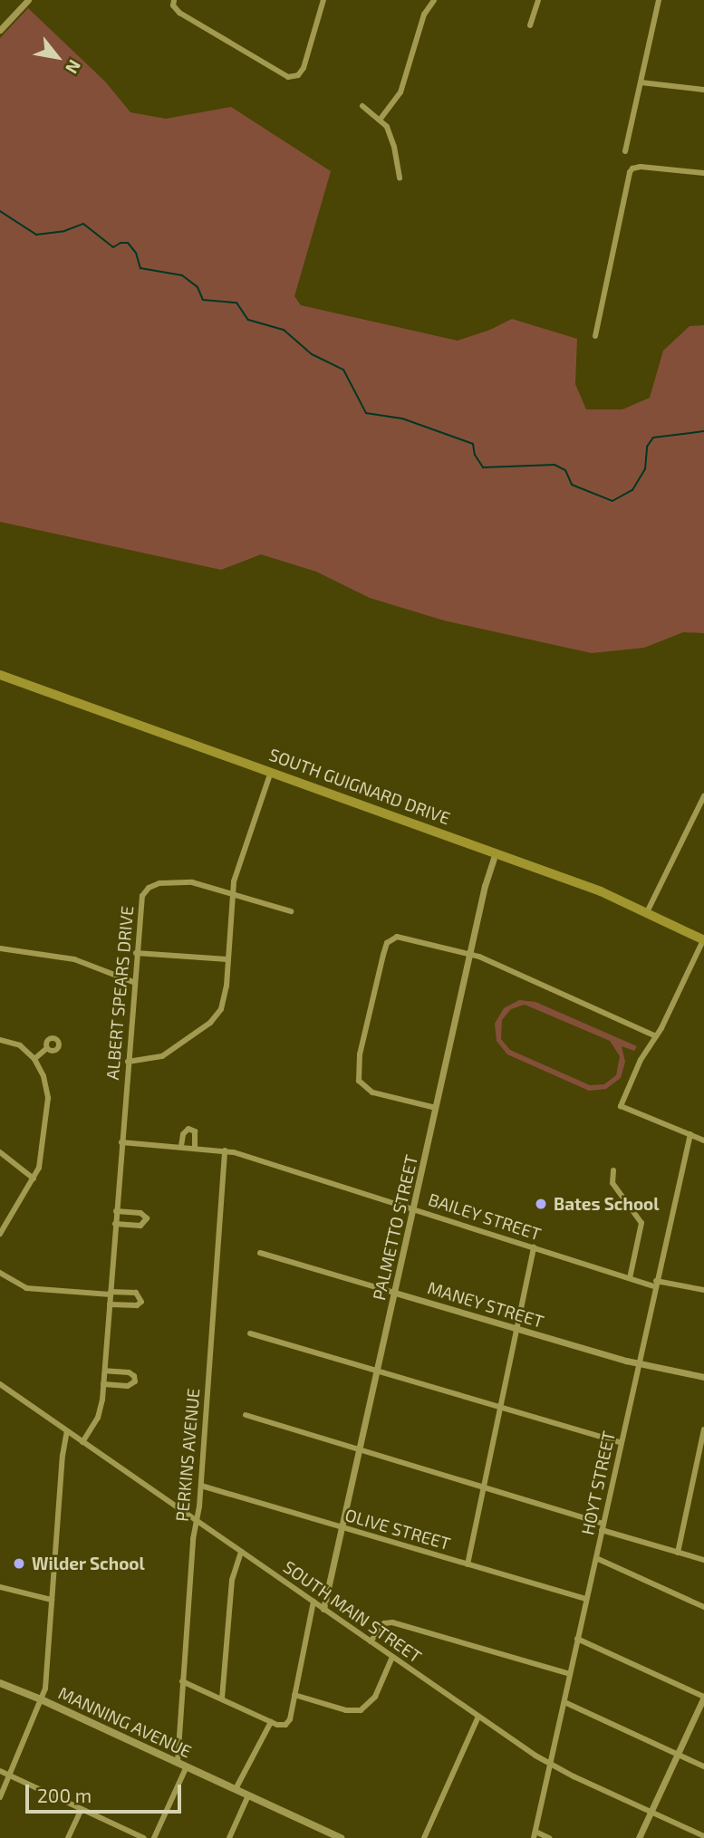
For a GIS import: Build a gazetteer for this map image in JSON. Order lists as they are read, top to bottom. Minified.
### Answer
{"streets":{"highway":["SOUTH GUIGNARD DRIVE"],"main road":["MANNING AVENUE"],"street":["ALBERT SPEARS DRIVE","BAILEY STREET","PALMETTO STREET","MANEY STREET","PERKINS AVENUE","HOYT STREET","OLIVE STREET","SOUTH MAIN STREET"]},"crossings":[["SOUTH GUIGNARD DRIVE","PALMETTO STREET"],["ALBERT SPEARS DRIVE","BAILEY STREET"],["ALBERT SPEARS DRIVE","SOUTH MAIN STREET"],["BAILEY STREET","PALMETTO STREET"],["BAILEY STREET","PERKINS AVENUE"],["BAILEY STREET","HOYT STREET"],["PALMETTO STREET","MANEY STREET"],["PALMETTO STREET","OLIVE STREET"],["PALMETTO STREET","SOUTH MAIN STREET"],["MANEY STREET","HOYT STREET"],["PERKINS AVENUE","OLIVE STREET"],["PERKINS AVENUE","SOUTH MAIN STREET"],["PERKINS AVENUE","MANNING AVENUE"],["HOYT STREET","OLIVE STREET"],["HOYT STREET","SOUTH MAIN STREET"]],"places":["Bates School","Wilder School"],"scale_bar":"200 m","north":"bottom right"}
